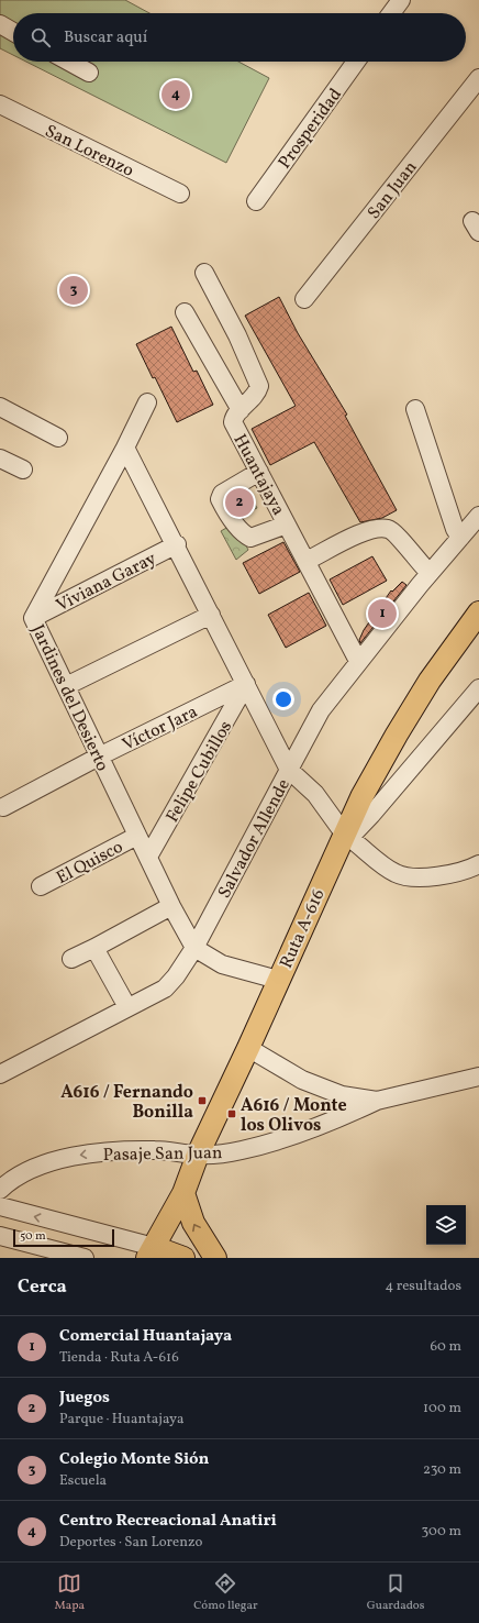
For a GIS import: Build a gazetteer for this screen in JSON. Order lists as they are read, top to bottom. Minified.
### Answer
{"streets":{"main road":["Ruta A-616"],"street":["Prosperidad","San Lorenzo","San Juan","Huantajaya","Viviana Garay","Jardines del Desierto","Víctor Jara","Felipe Cubillos","Salvador Allende","El Quisco","Pasaje San Juan"]},"crossings":[["Viviana Garay","Jardines del Desierto"],["Viviana Garay","Salvador Allende"],["Jardines del Desierto","Víctor Jara"],["Jardines del Desierto","Felipe Cubillos"],["Jardines del Desierto","Salvador Allende"],["Jardines del Desierto","El Quisco"],["Víctor Jara","Felipe Cubillos"],["Víctor Jara","Salvador Allende"],["Felipe Cubillos","Salvador Allende"],["Ruta A-616","Pasaje San Juan"]],"one_way":["Pasaje San Juan"],"places":{"transit":["A616 / Fernando Bonilla","A616 / Monte los Olivos"]},"scale_bar":"50 m","page":{"search":"Buscar aquí","pins":["4","3","2","1"],"scale":"50 m","heading":["Cerca","4 resultados"],"list":[{"mark":"1","name":"Comercial Huantajaya","note":"Tienda · Ruta A-616","value":"60 m"},{"mark":"2","name":"Juegos","note":"Parque · Huantajaya","value":"100 m"},{"mark":"3","name":"Colegio Monte Sión","note":"Escuela","value":"230 m"},{"mark":"4","name":"Centro Recreacional Anatiri","note":"Deportes · San Lorenzo","value":"300 m"}],"nav":["Mapa","Cómo llegar","Guardados"]}}
